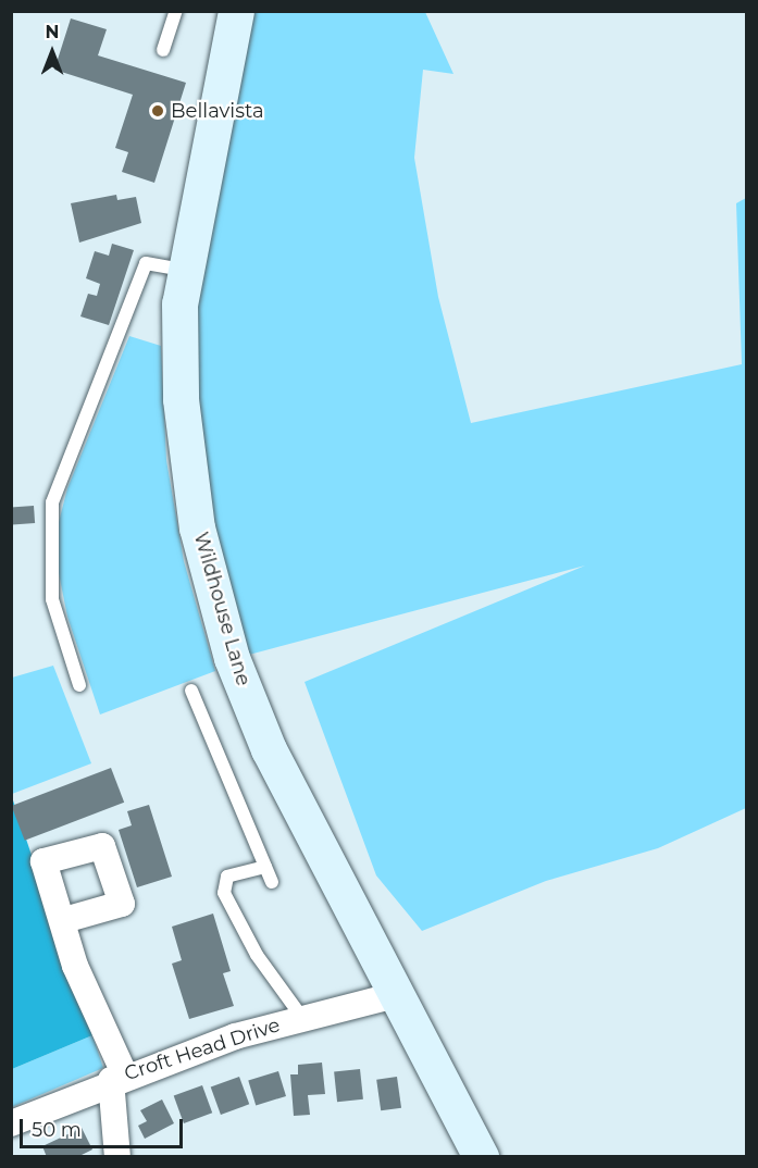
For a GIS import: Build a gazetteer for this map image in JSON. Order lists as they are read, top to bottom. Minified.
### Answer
{"streets":{"main road":["Wildhouse Lane"],"street":["Croft Head Drive"]},"crossings":[["Wildhouse Lane","Croft Head Drive"]],"places":["Bellavista"],"scale_bar":"50 m","north":"top"}
